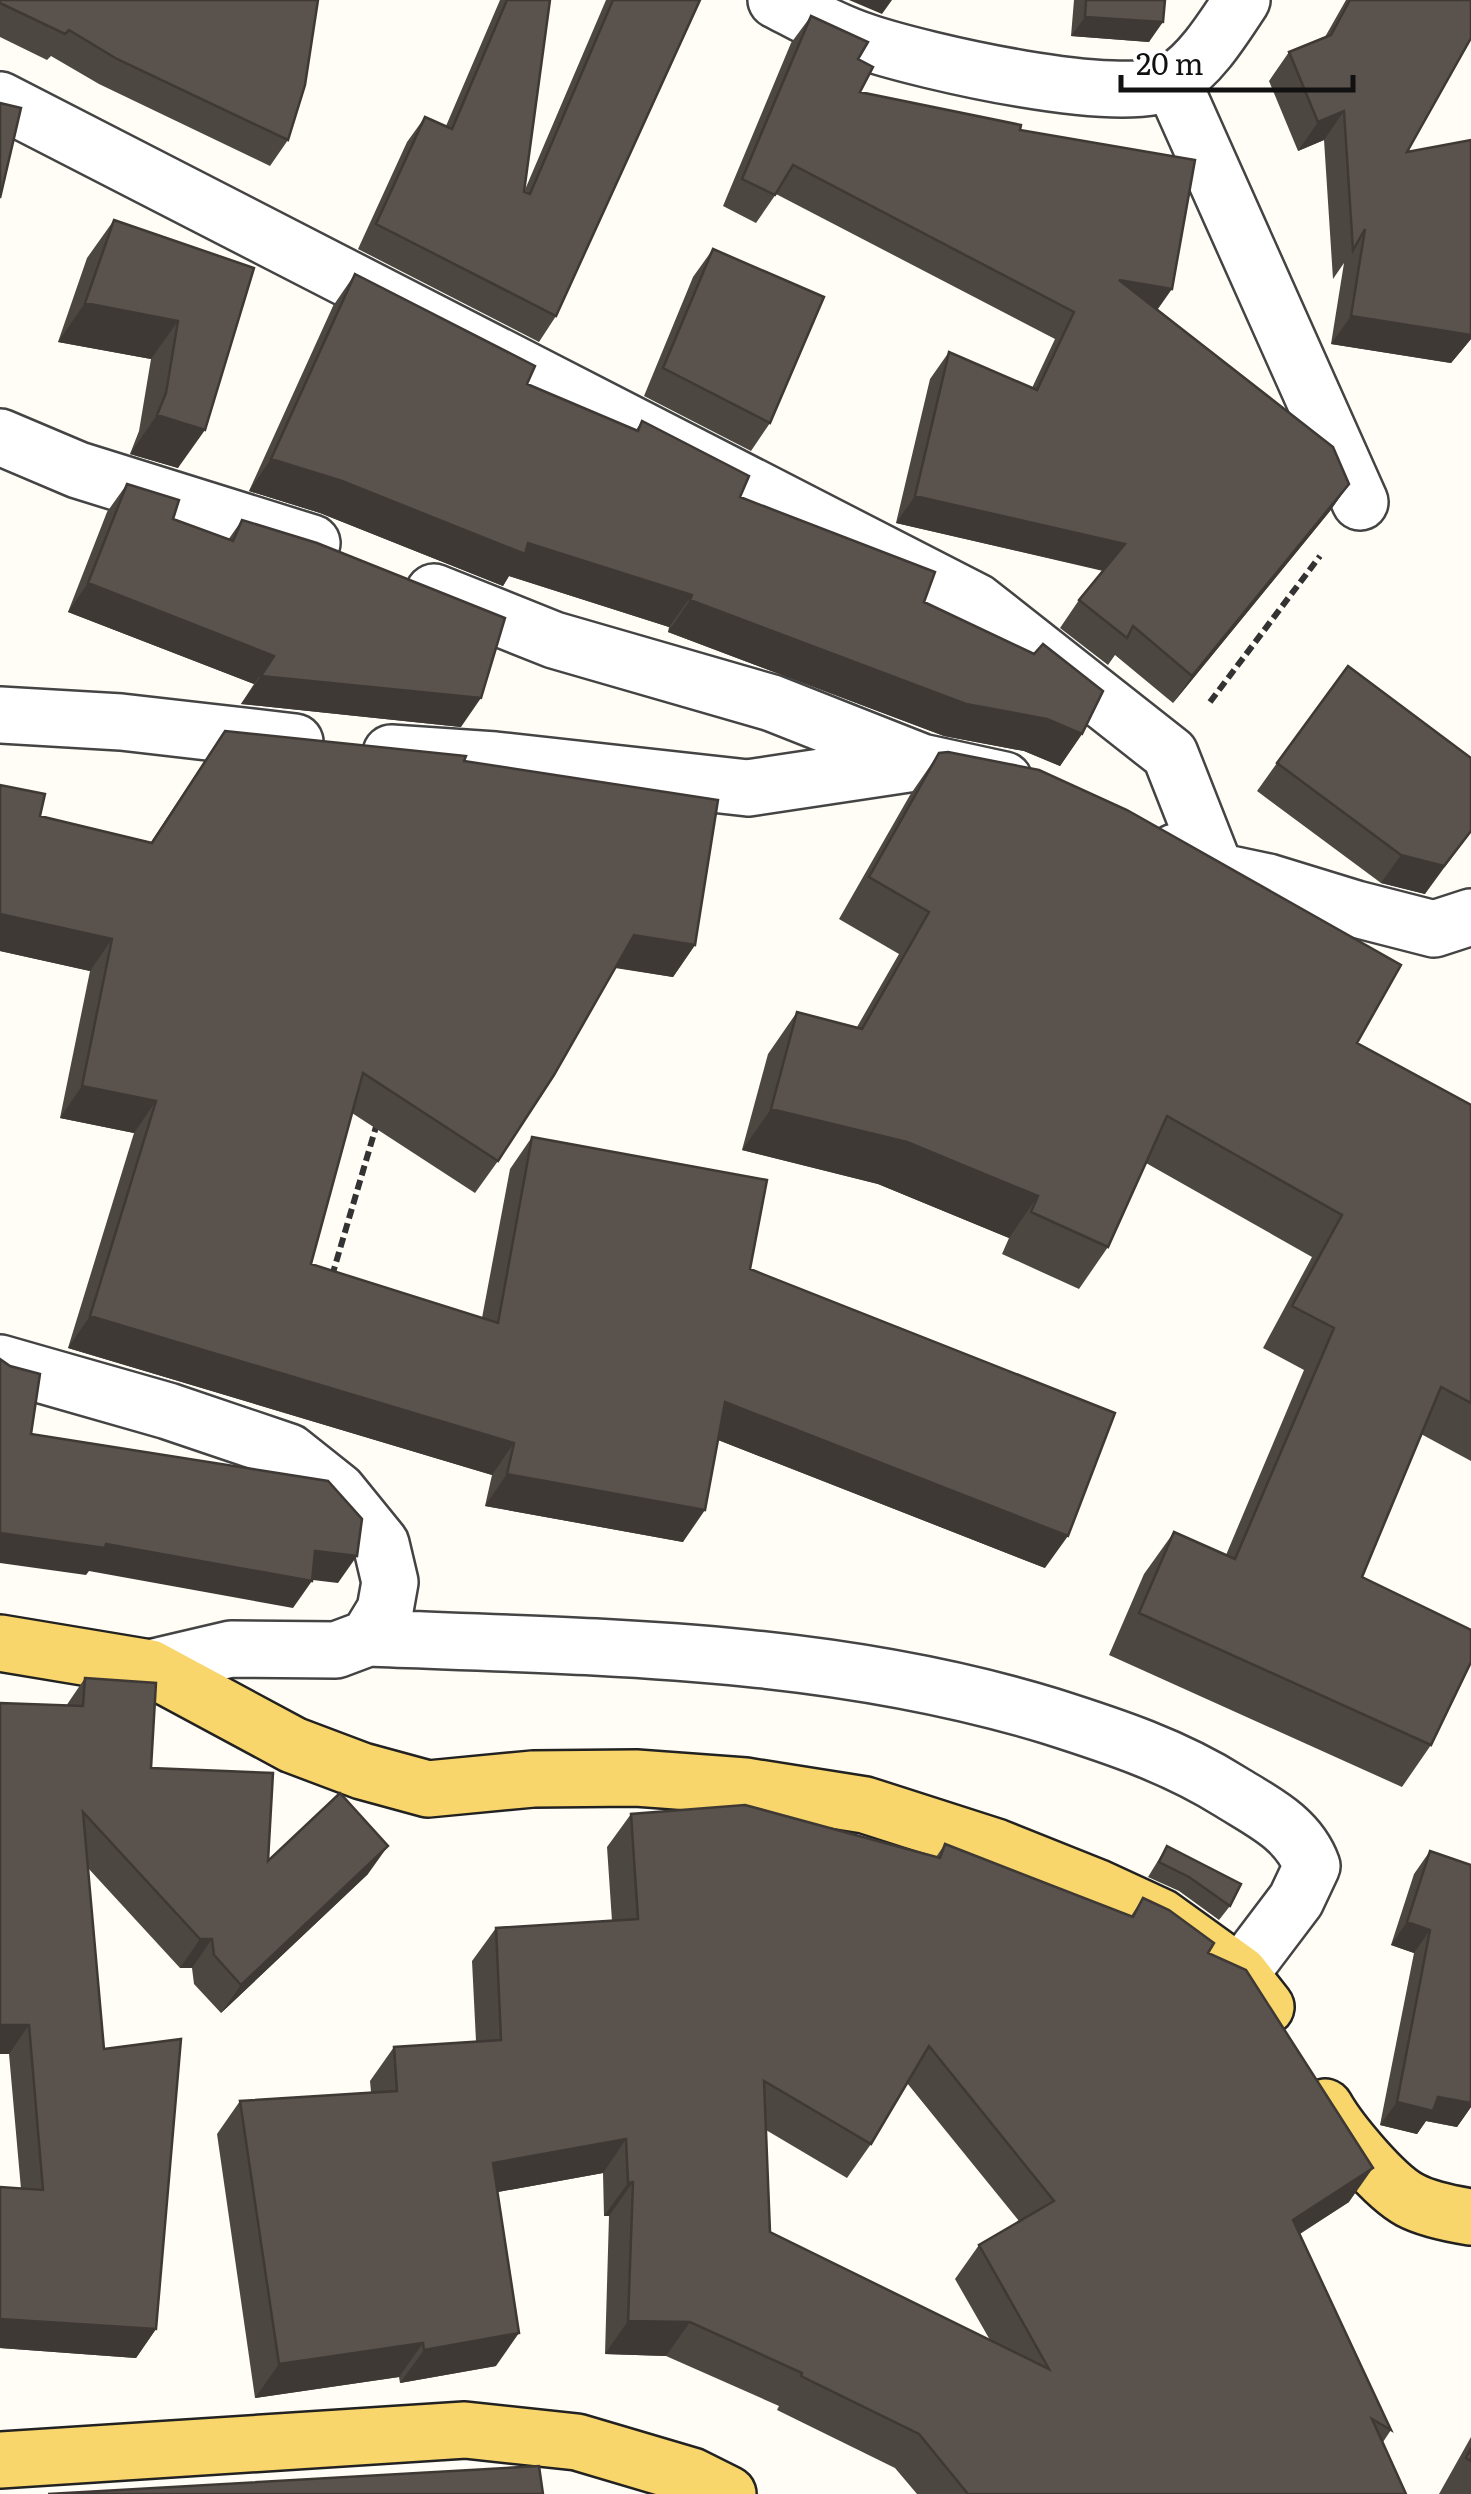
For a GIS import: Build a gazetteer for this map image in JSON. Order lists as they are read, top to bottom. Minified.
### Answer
{"scale_bar":"20 m"}
